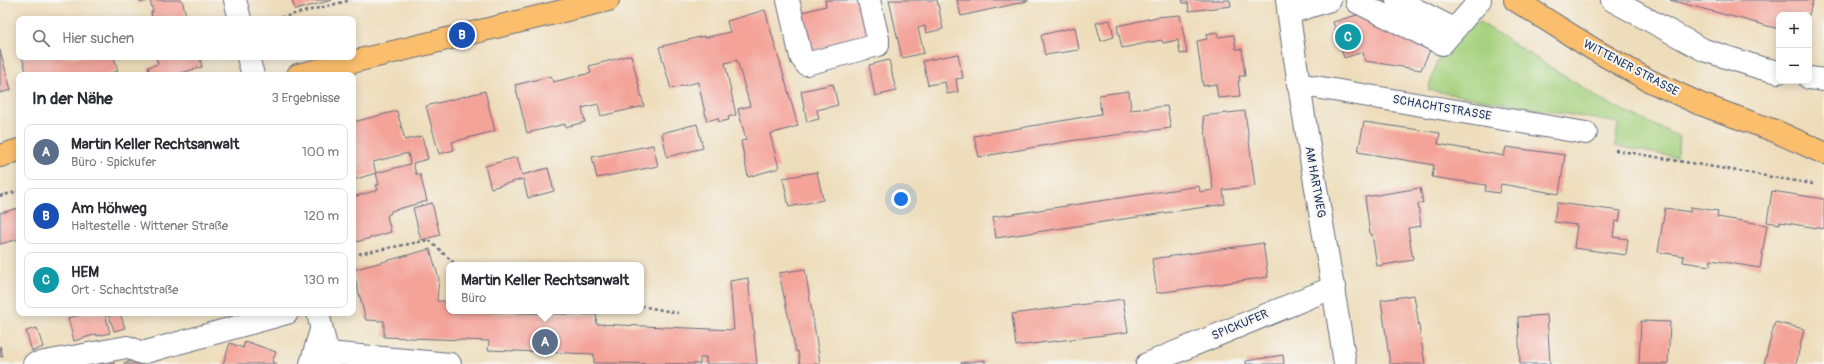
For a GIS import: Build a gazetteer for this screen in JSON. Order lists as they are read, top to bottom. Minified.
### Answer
{"streets":{"main road":["WITTENER STRASSE"],"street":["SCHACHTSTRASSE","AM HARTWEG","SPICKUFER"]},"crossings":[["SCHACHTSTRASSE","AM HARTWEG"],["AM HARTWEG","SPICKUFER"]],"page":{"map_buttons":["+","−"],"search":"Hier suchen","pins":["B","C","A"],"heading":["In der Nähe","3 Ergebnisse"],"list":[{"mark":"A","name":"Martin Keller Rechtsanwalt","note":"Büro · Spickufer","value":"100 m"},{"mark":"B","name":"Am Höhweg","note":"Haltestelle · Wittener Straße","value":"120 m"},{"mark":"C","name":"HEM","note":"Ort · Schachtstraße","value":"130 m"}],"popup":["Martin Keller Rechtsanwalt","Büro"]}}
